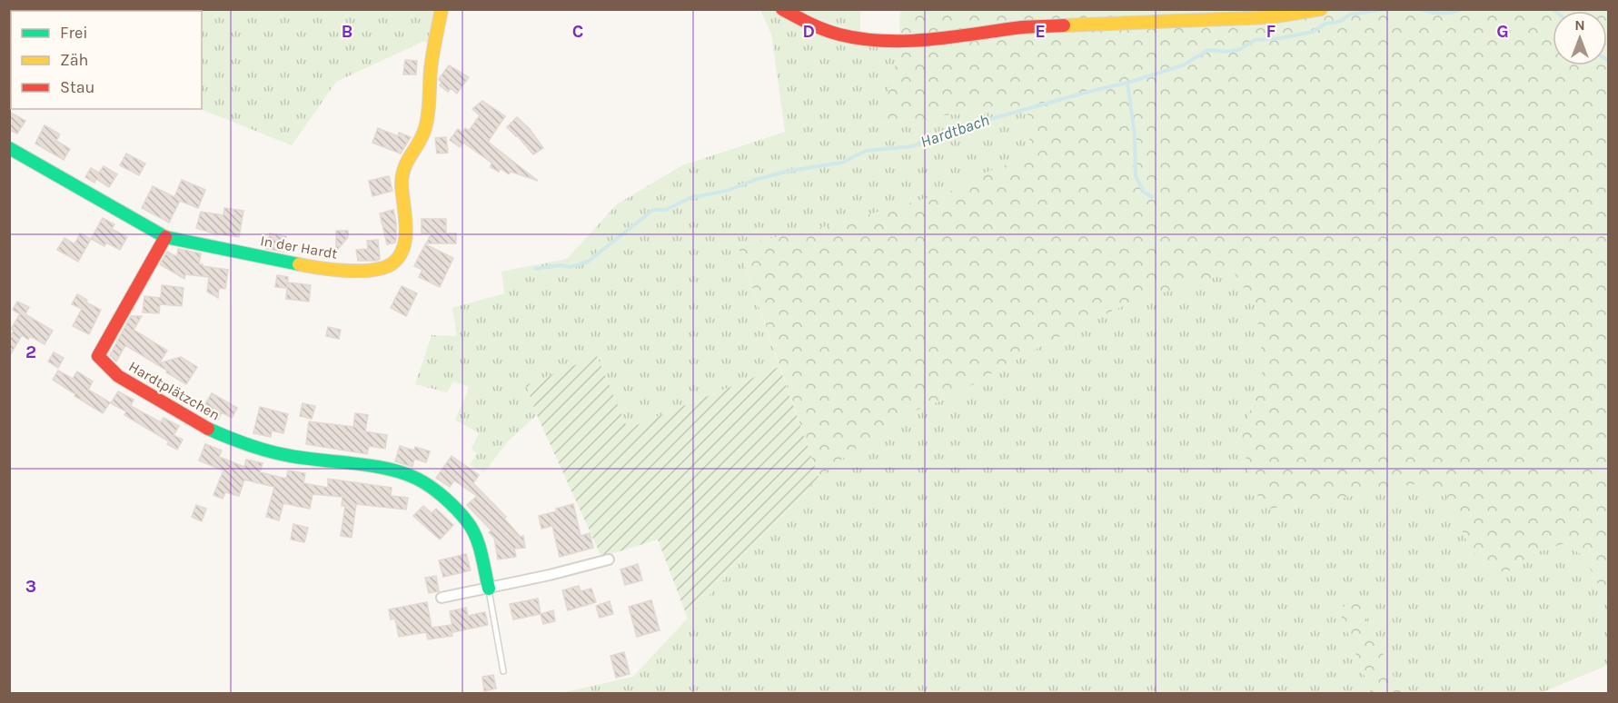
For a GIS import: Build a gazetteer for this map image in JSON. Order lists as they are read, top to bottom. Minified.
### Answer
{"streets":{"street":["In der Hardt","Hardtplätzchen"]},"crossings":[["In der Hardt","Hardtplätzchen"]],"water":["Hardtbach"],"legend":["Frei","Zäh","Stau"],"north":"top","grid":{"columns":["B","C","D","E","F","G"],"rows":["2","3"]}}
